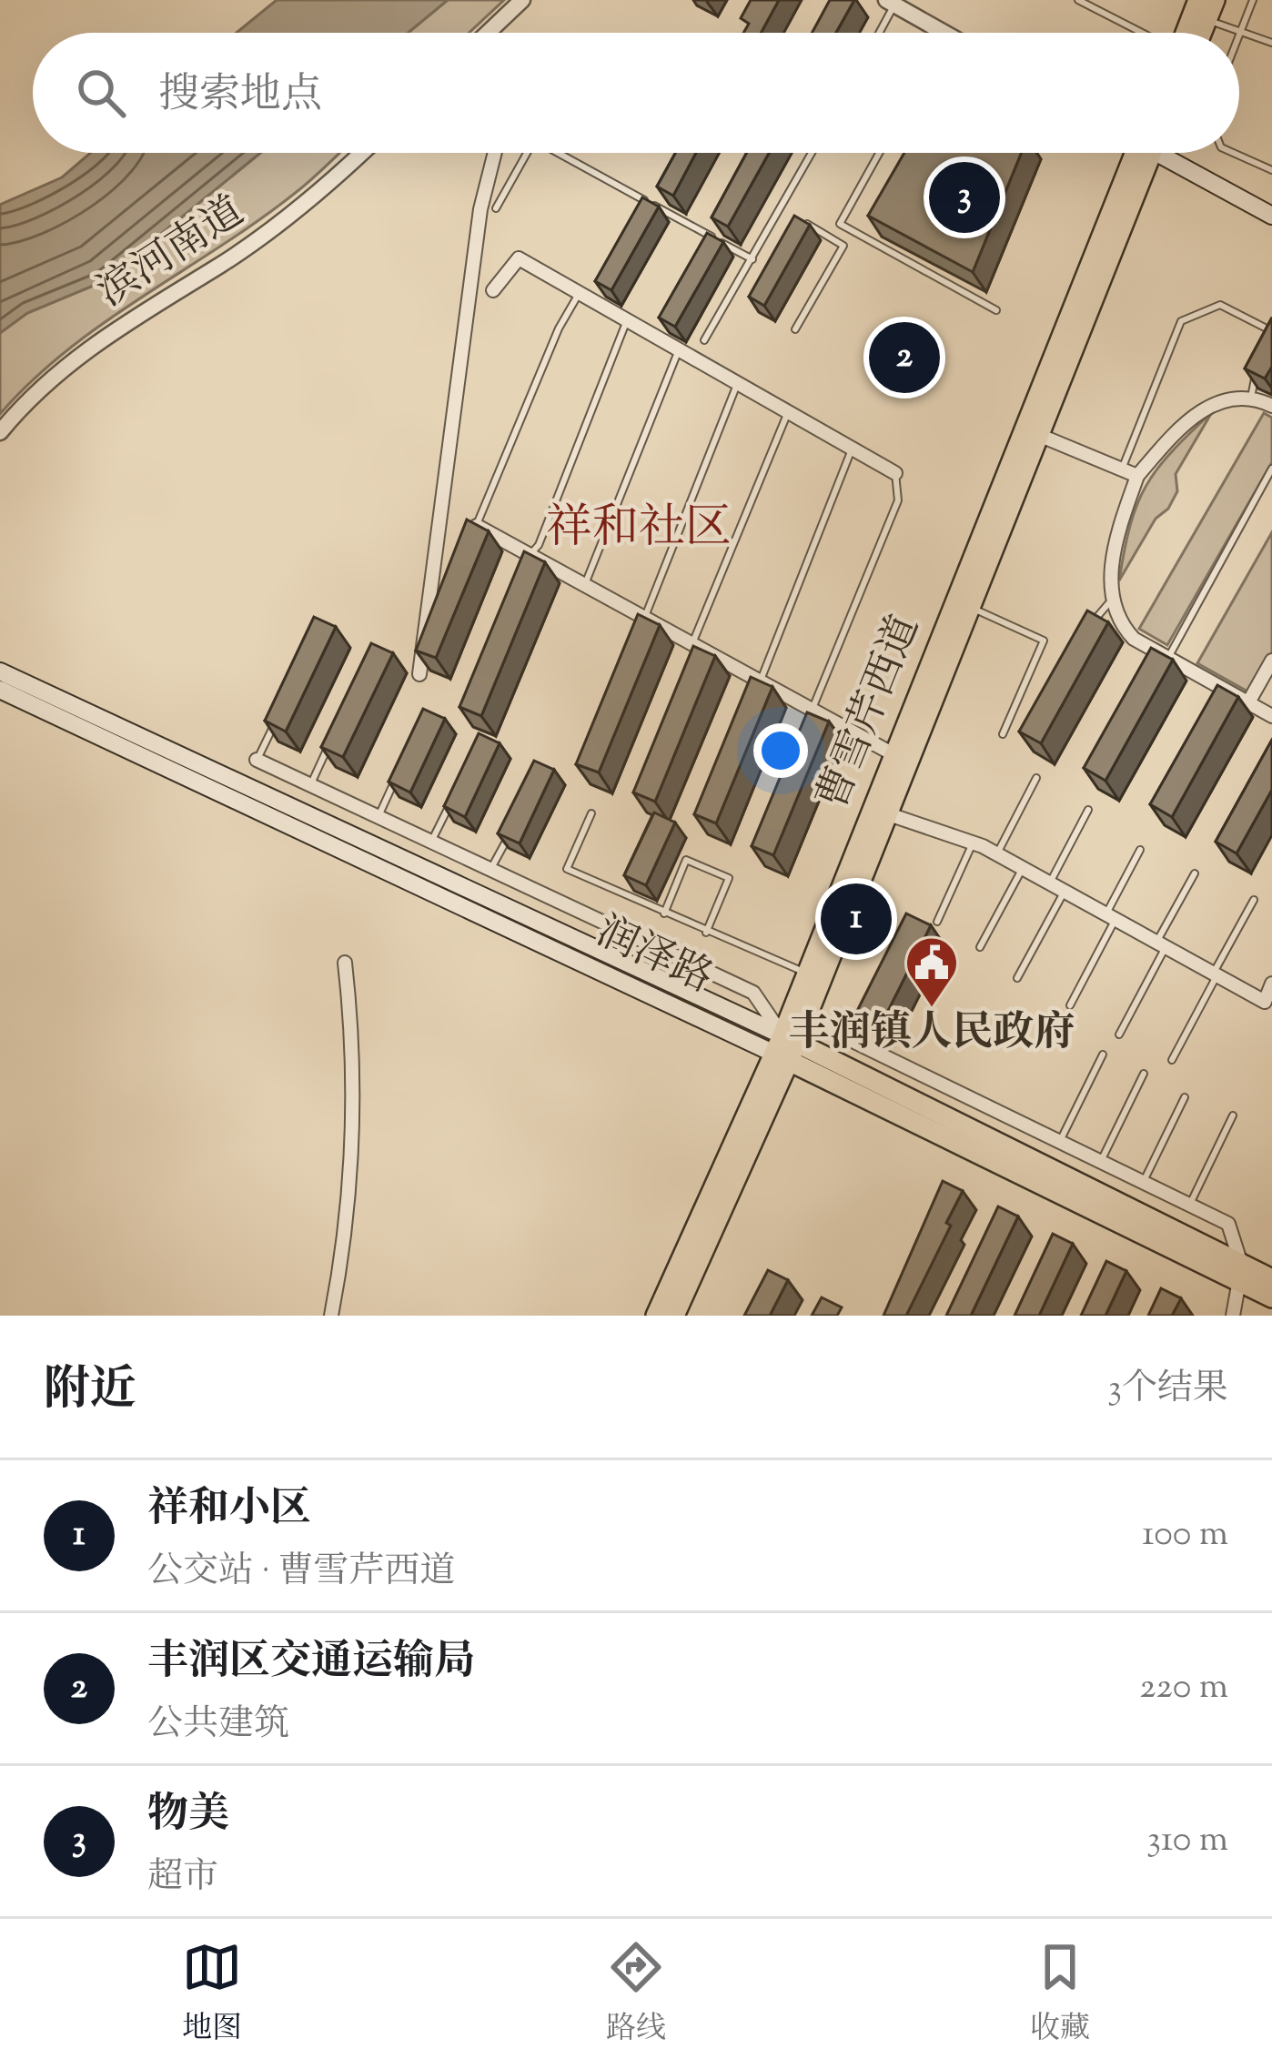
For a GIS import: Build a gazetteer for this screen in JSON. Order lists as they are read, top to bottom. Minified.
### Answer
{"streets":{"main road":["曹雪芹西道","润泽路"],"street":["滨河南道"]},"crossings":[["曹雪芹西道","润泽路"]],"districts":["祥和社区"],"places":{"public building":["丰润镇人民政府"]},"page":{"search":"搜索地点","pins":["3","2","1"],"heading":["附近","3个结果"],"list":[{"mark":"1","name":"祥和小区","note":"公交站 · 曹雪芹西道","value":"100 m"},{"mark":"2","name":"丰润区交通运输局","note":"公共建筑","value":"220 m"},{"mark":"3","name":"物美","note":"超市","value":"310 m"}],"nav":["地图","路线","收藏"]}}
